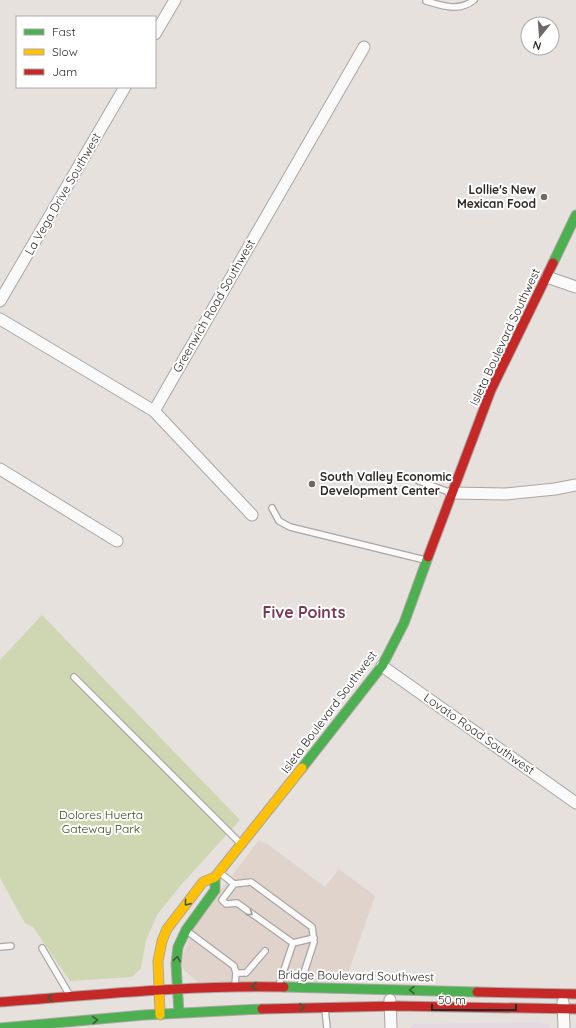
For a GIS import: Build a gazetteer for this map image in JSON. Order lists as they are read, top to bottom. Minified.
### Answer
{"streets":{"main road":["Isleta Boulevard Southwest","Bridge Boulevard Southwest"],"street":["La Vega Drive Southwest","Greenwich Road Southwest","Lovato Road Southwest"]},"crossings":[["Isleta Boulevard Southwest","Lovato Road Southwest"],["Isleta Boulevard Southwest","Bridge Boulevard Southwest"]],"districts":["Five Points"],"parks":["Dolores Huerta Gateway Park"],"places":["Lollie's New Mexican Food","South Valley Economic Development Center"],"legend":["Fast","Slow","Jam"],"scale_bar":"50 m","north":"bottom"}
